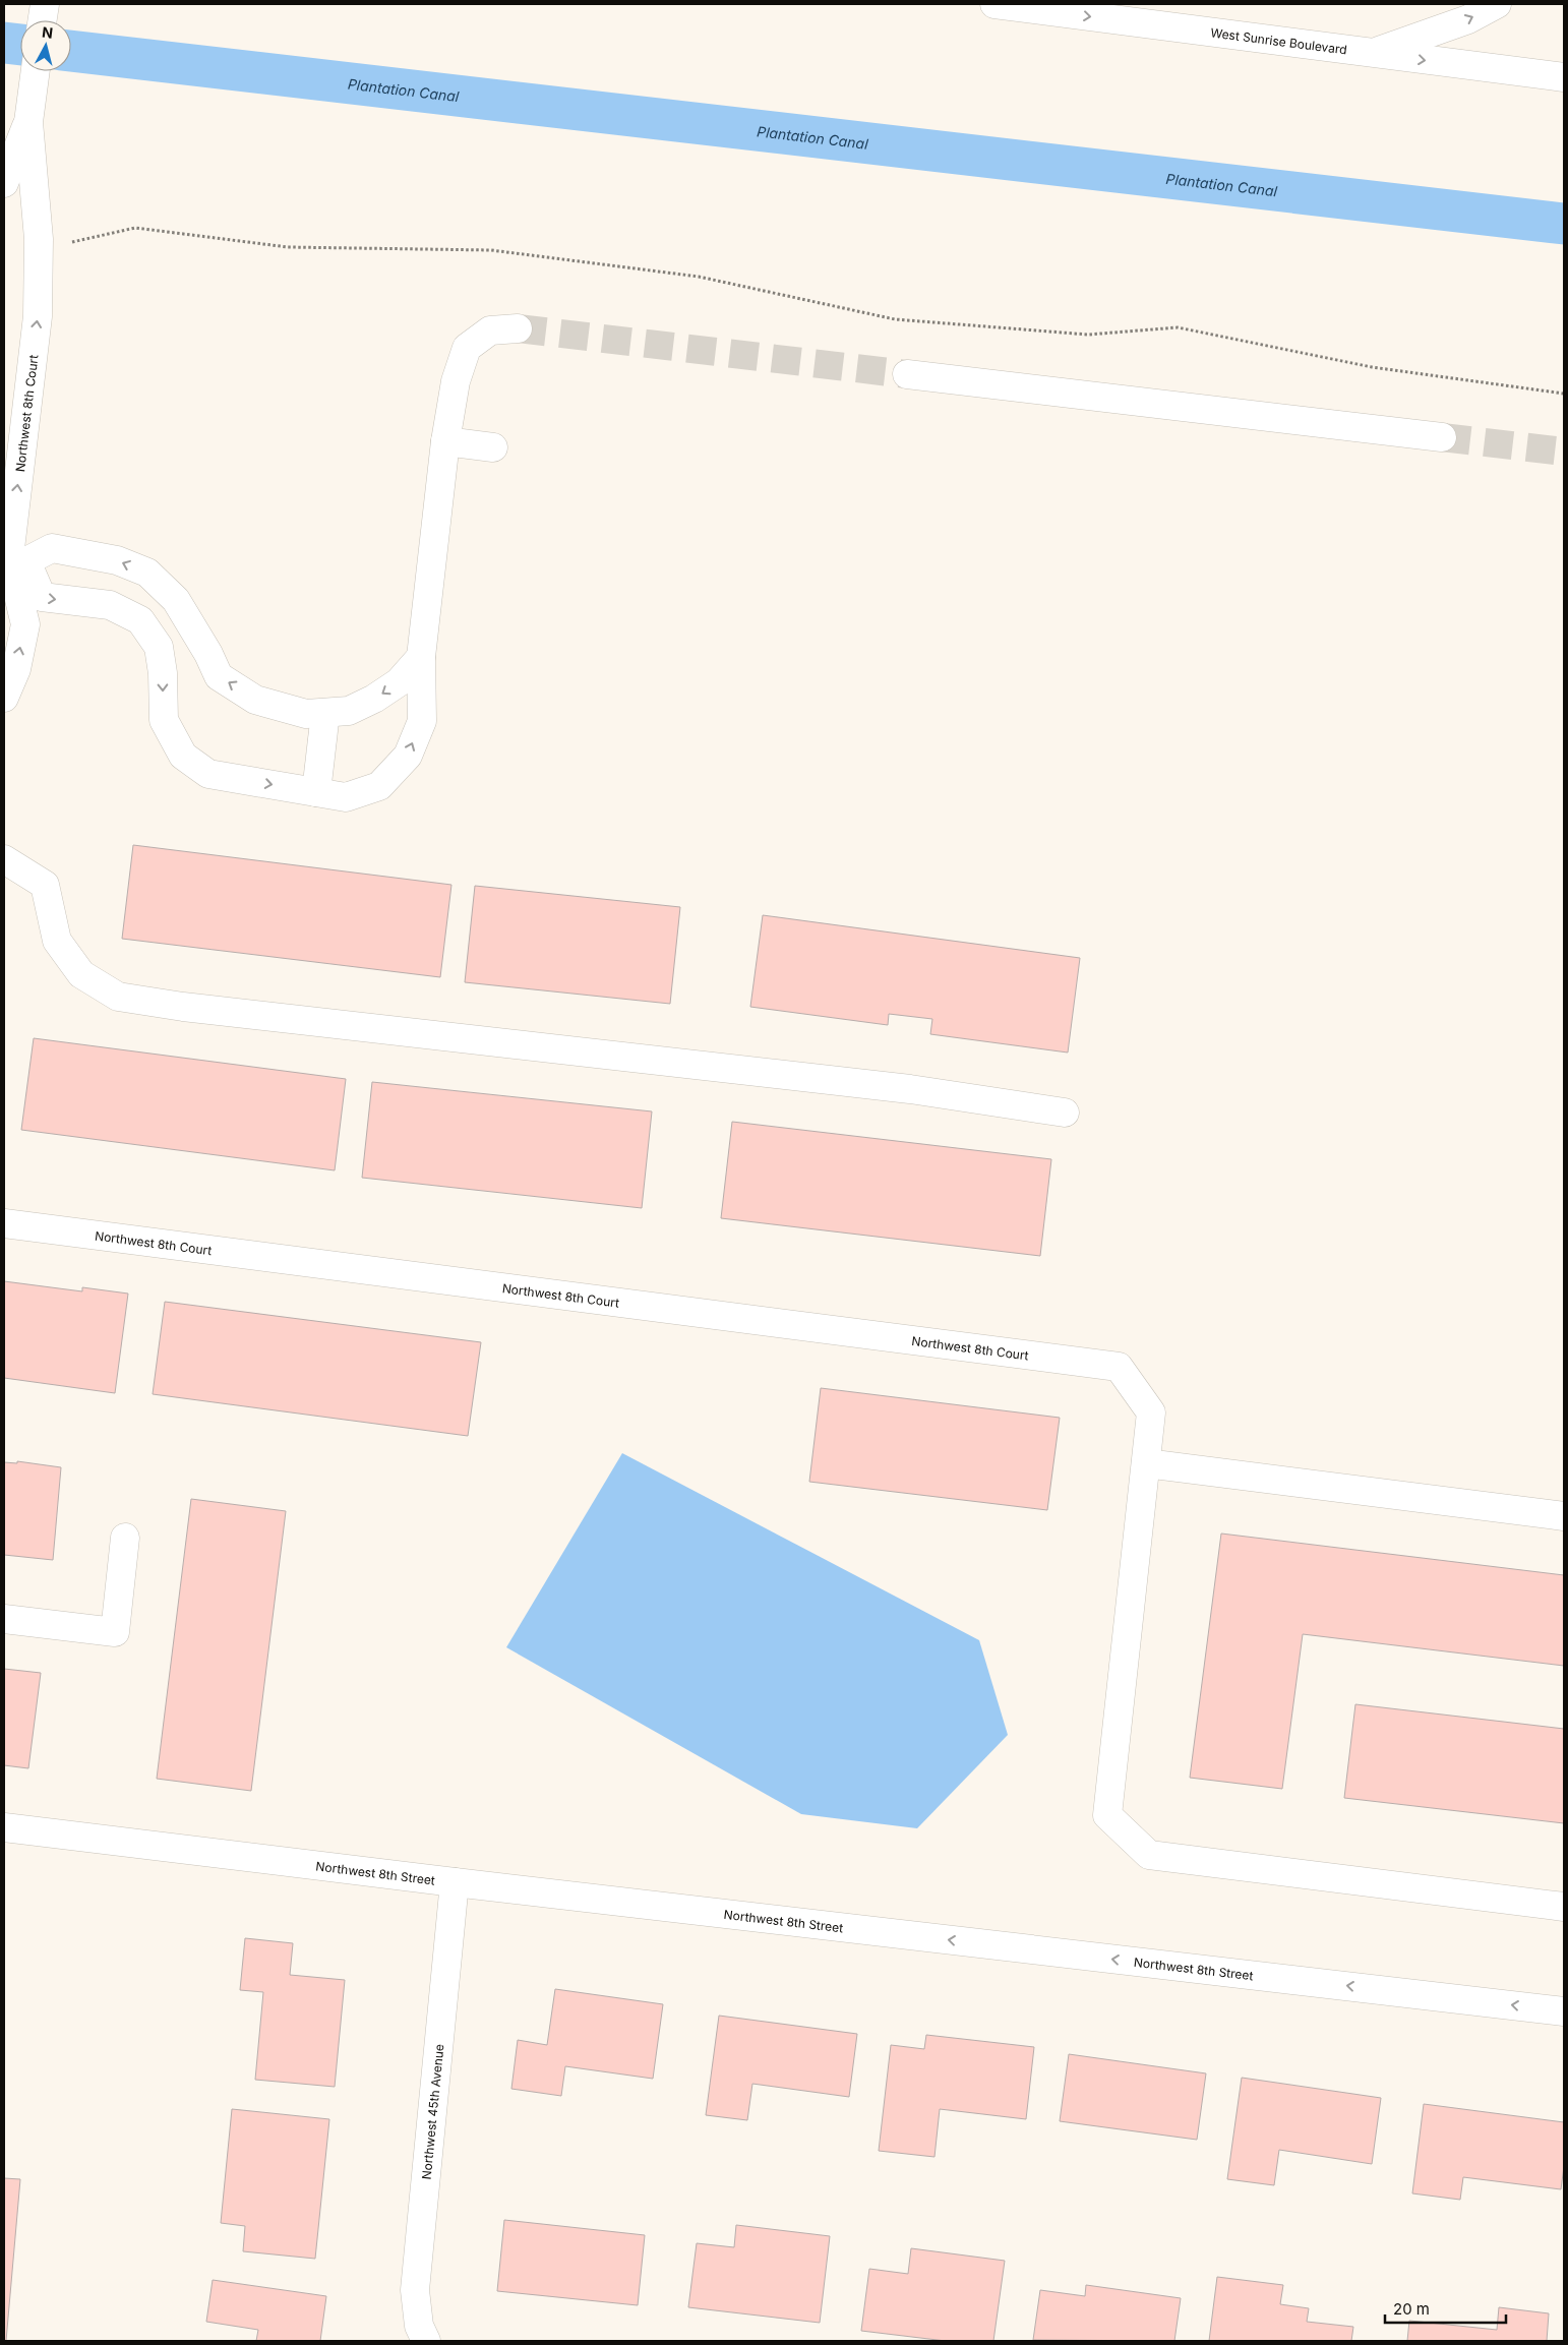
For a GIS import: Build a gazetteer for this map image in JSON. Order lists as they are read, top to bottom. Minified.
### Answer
{"streets":{"street":["West Sunrise Boulevard","Northwest 8th Court","Northwest 8th Street","Northwest 45th Avenue"]},"crossings":[["Northwest 8th Street","Northwest 45th Avenue"]],"one_way":["West Sunrise Boulevard","Northwest 8th Street"],"water":["Plantation Canal"],"scale_bar":"20 m","north":"top"}
